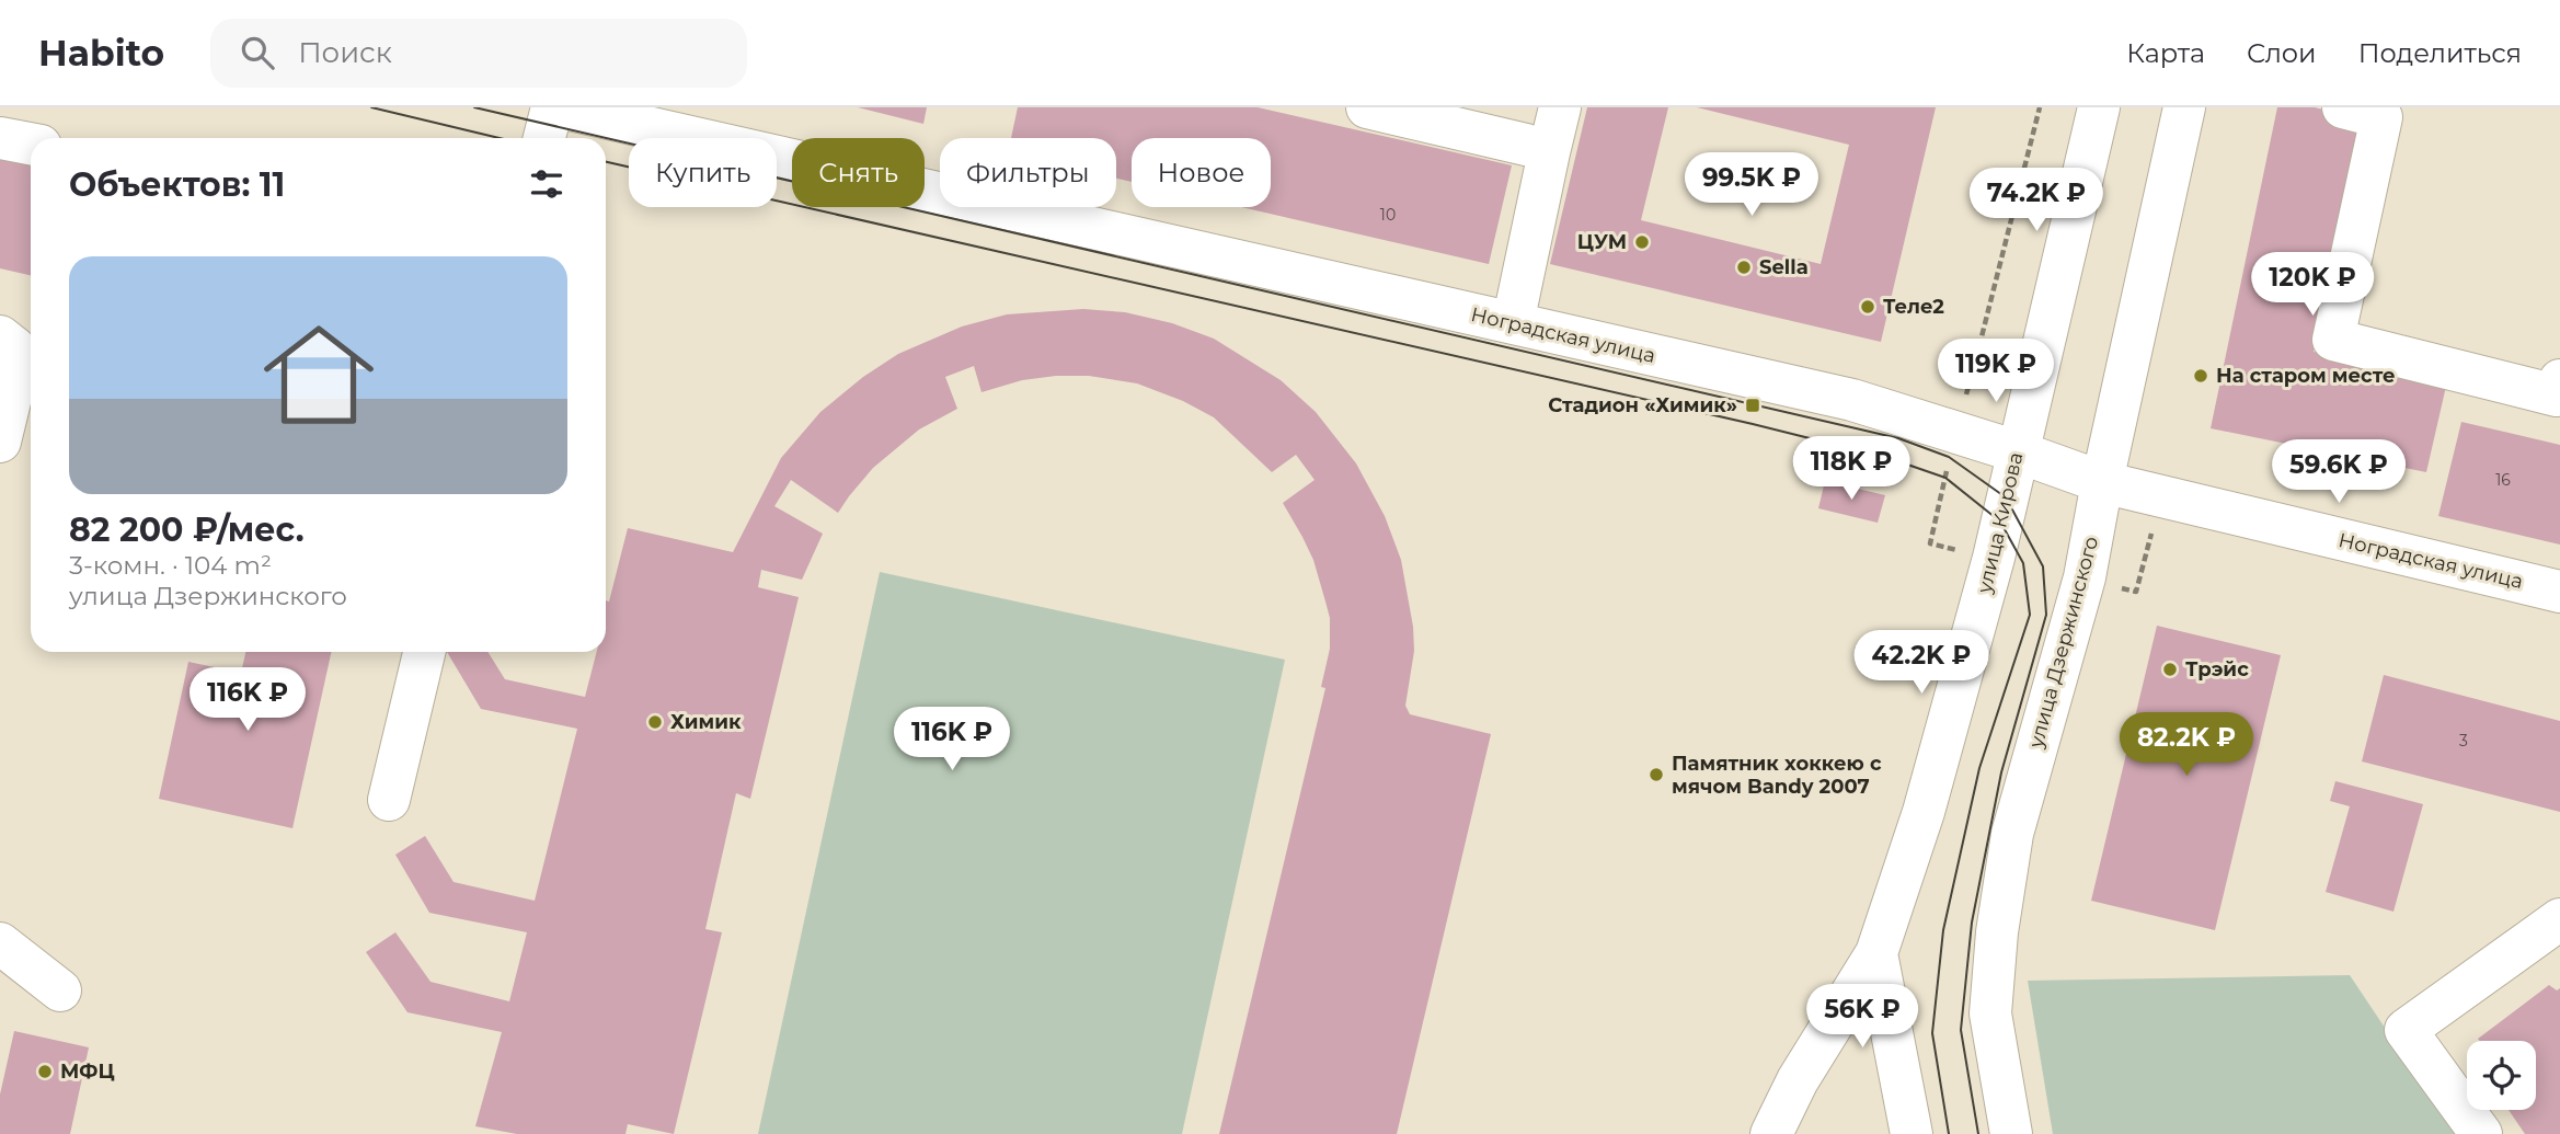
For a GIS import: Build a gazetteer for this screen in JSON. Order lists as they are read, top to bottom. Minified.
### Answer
{"streets":{"street":["Ноградская улица","улица Кирова","улица Дзержинского"]},"crossings":[["Ноградская улица","улица Кирова"],["Ноградская улица","улица Дзержинского"]],"places":{"other":["ЦУМ","Sella","Теле2","На старом месте","Трэйс","Химик","Памятник хоккею с мячом Bandy 2007","МФЦ"],"transit":["Стадион «Химик»"]},"house_numbers":["10","16","3"],"page":{"header":"Habito","search":"Поиск","nav":["Карта","Слои","Поделиться"],"chip":["Купить","Снять","Фильтры","Новое"],"heading":"Объектов: 11","price":["99.5K ₽","74.2K ₽","120K ₽","119K ₽","118K ₽","59.6K ₽","42.2K ₽","116K ₽","116K ₽","82.2K ₽","56K ₽"],"list":[{"name":"82 200 ₽/мес.","note":"3-комн. · 104 m² · улица Дзержинского"}]}}
